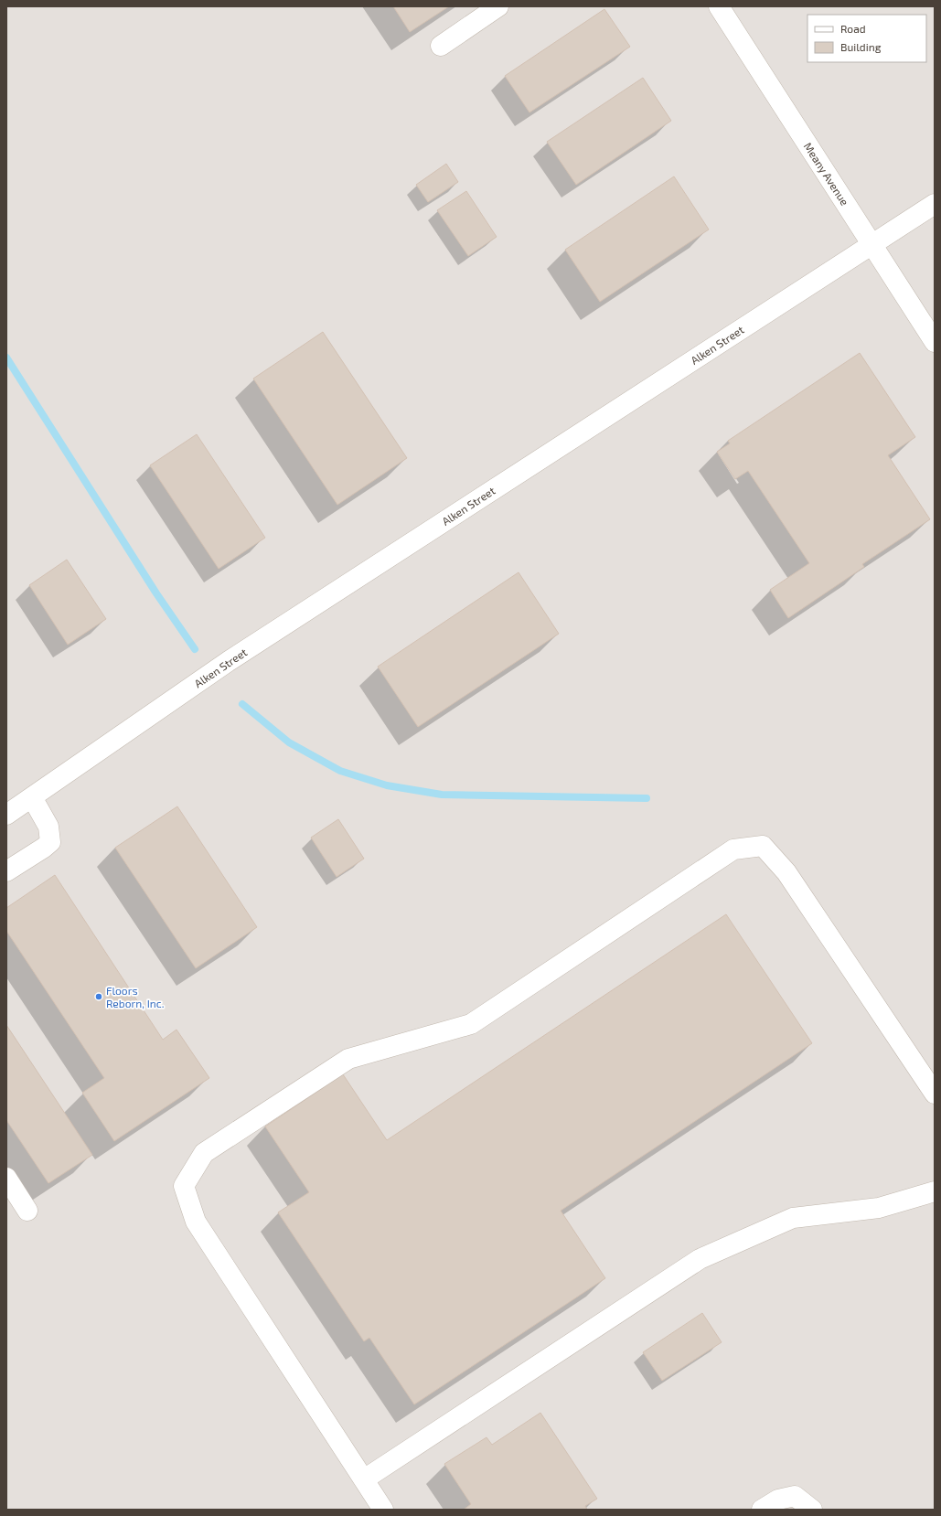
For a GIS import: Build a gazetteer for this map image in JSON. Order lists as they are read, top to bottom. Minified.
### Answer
{"streets":{"street":["Meany Avenue","Alken Street"]},"crossings":[["Meany Avenue","Alken Street"]],"places":["Floors Reborn, Inc."],"legend":["Road","Building"]}
